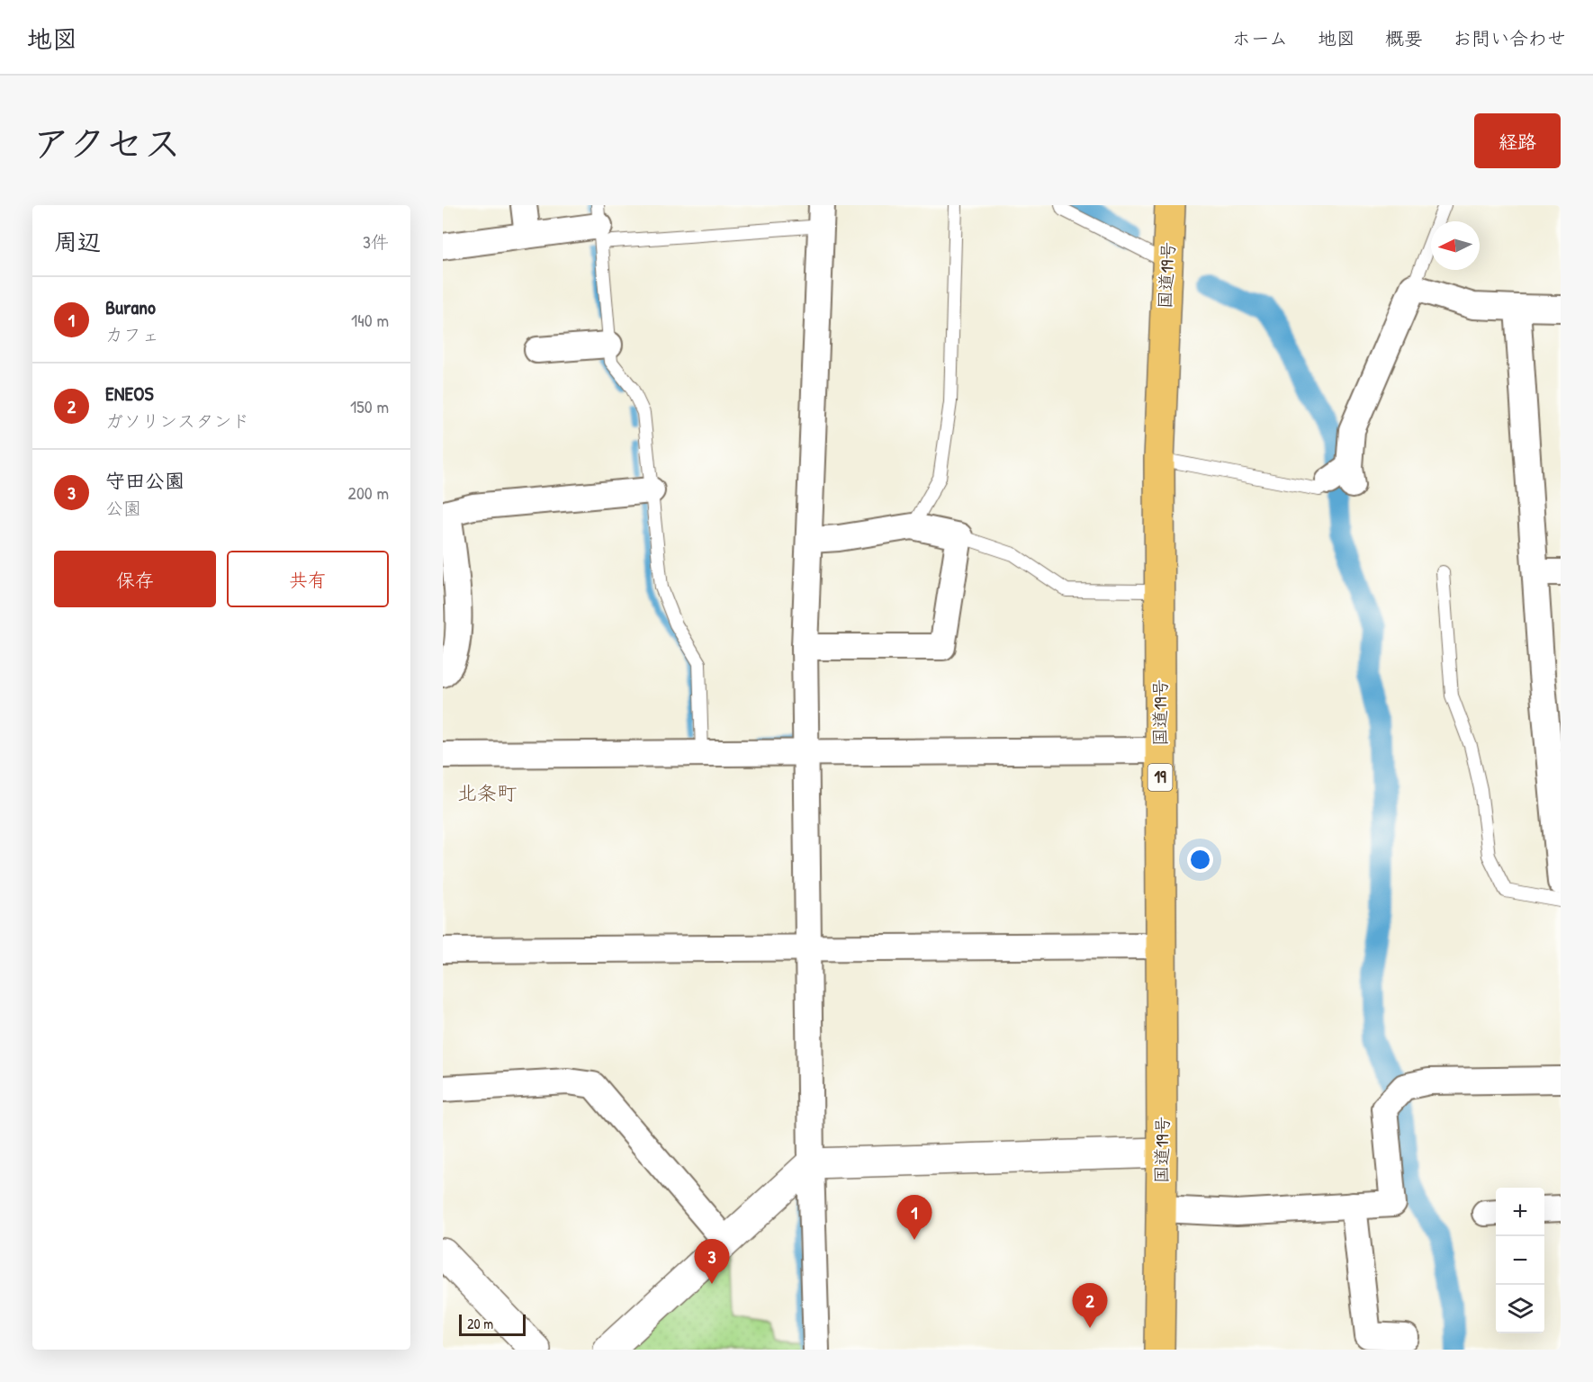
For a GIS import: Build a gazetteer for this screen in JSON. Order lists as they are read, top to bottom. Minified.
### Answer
{"streets":{"highway":["国道19号","19"]},"districts":["北条町"],"scale_bar":"20 m","north":"left","page":{"header":"地図","nav":["ホーム","地図","概要","お問い合わせ"],"title":"アクセス","buttons":["経路",["保存","共有"]],"heading":["周辺","3件"],"list":[{"mark":"1","name":"Burano","note":"カフェ","value":"140 m"},{"mark":"2","name":"ENEOS","note":"ガソリンスタンド","value":"150 m"},{"mark":"3","name":"守田公園","note":"公園","value":"200 m"}],"map_buttons":["+","−"],"pins":["1","3","2"],"scale":"20 m"}}
